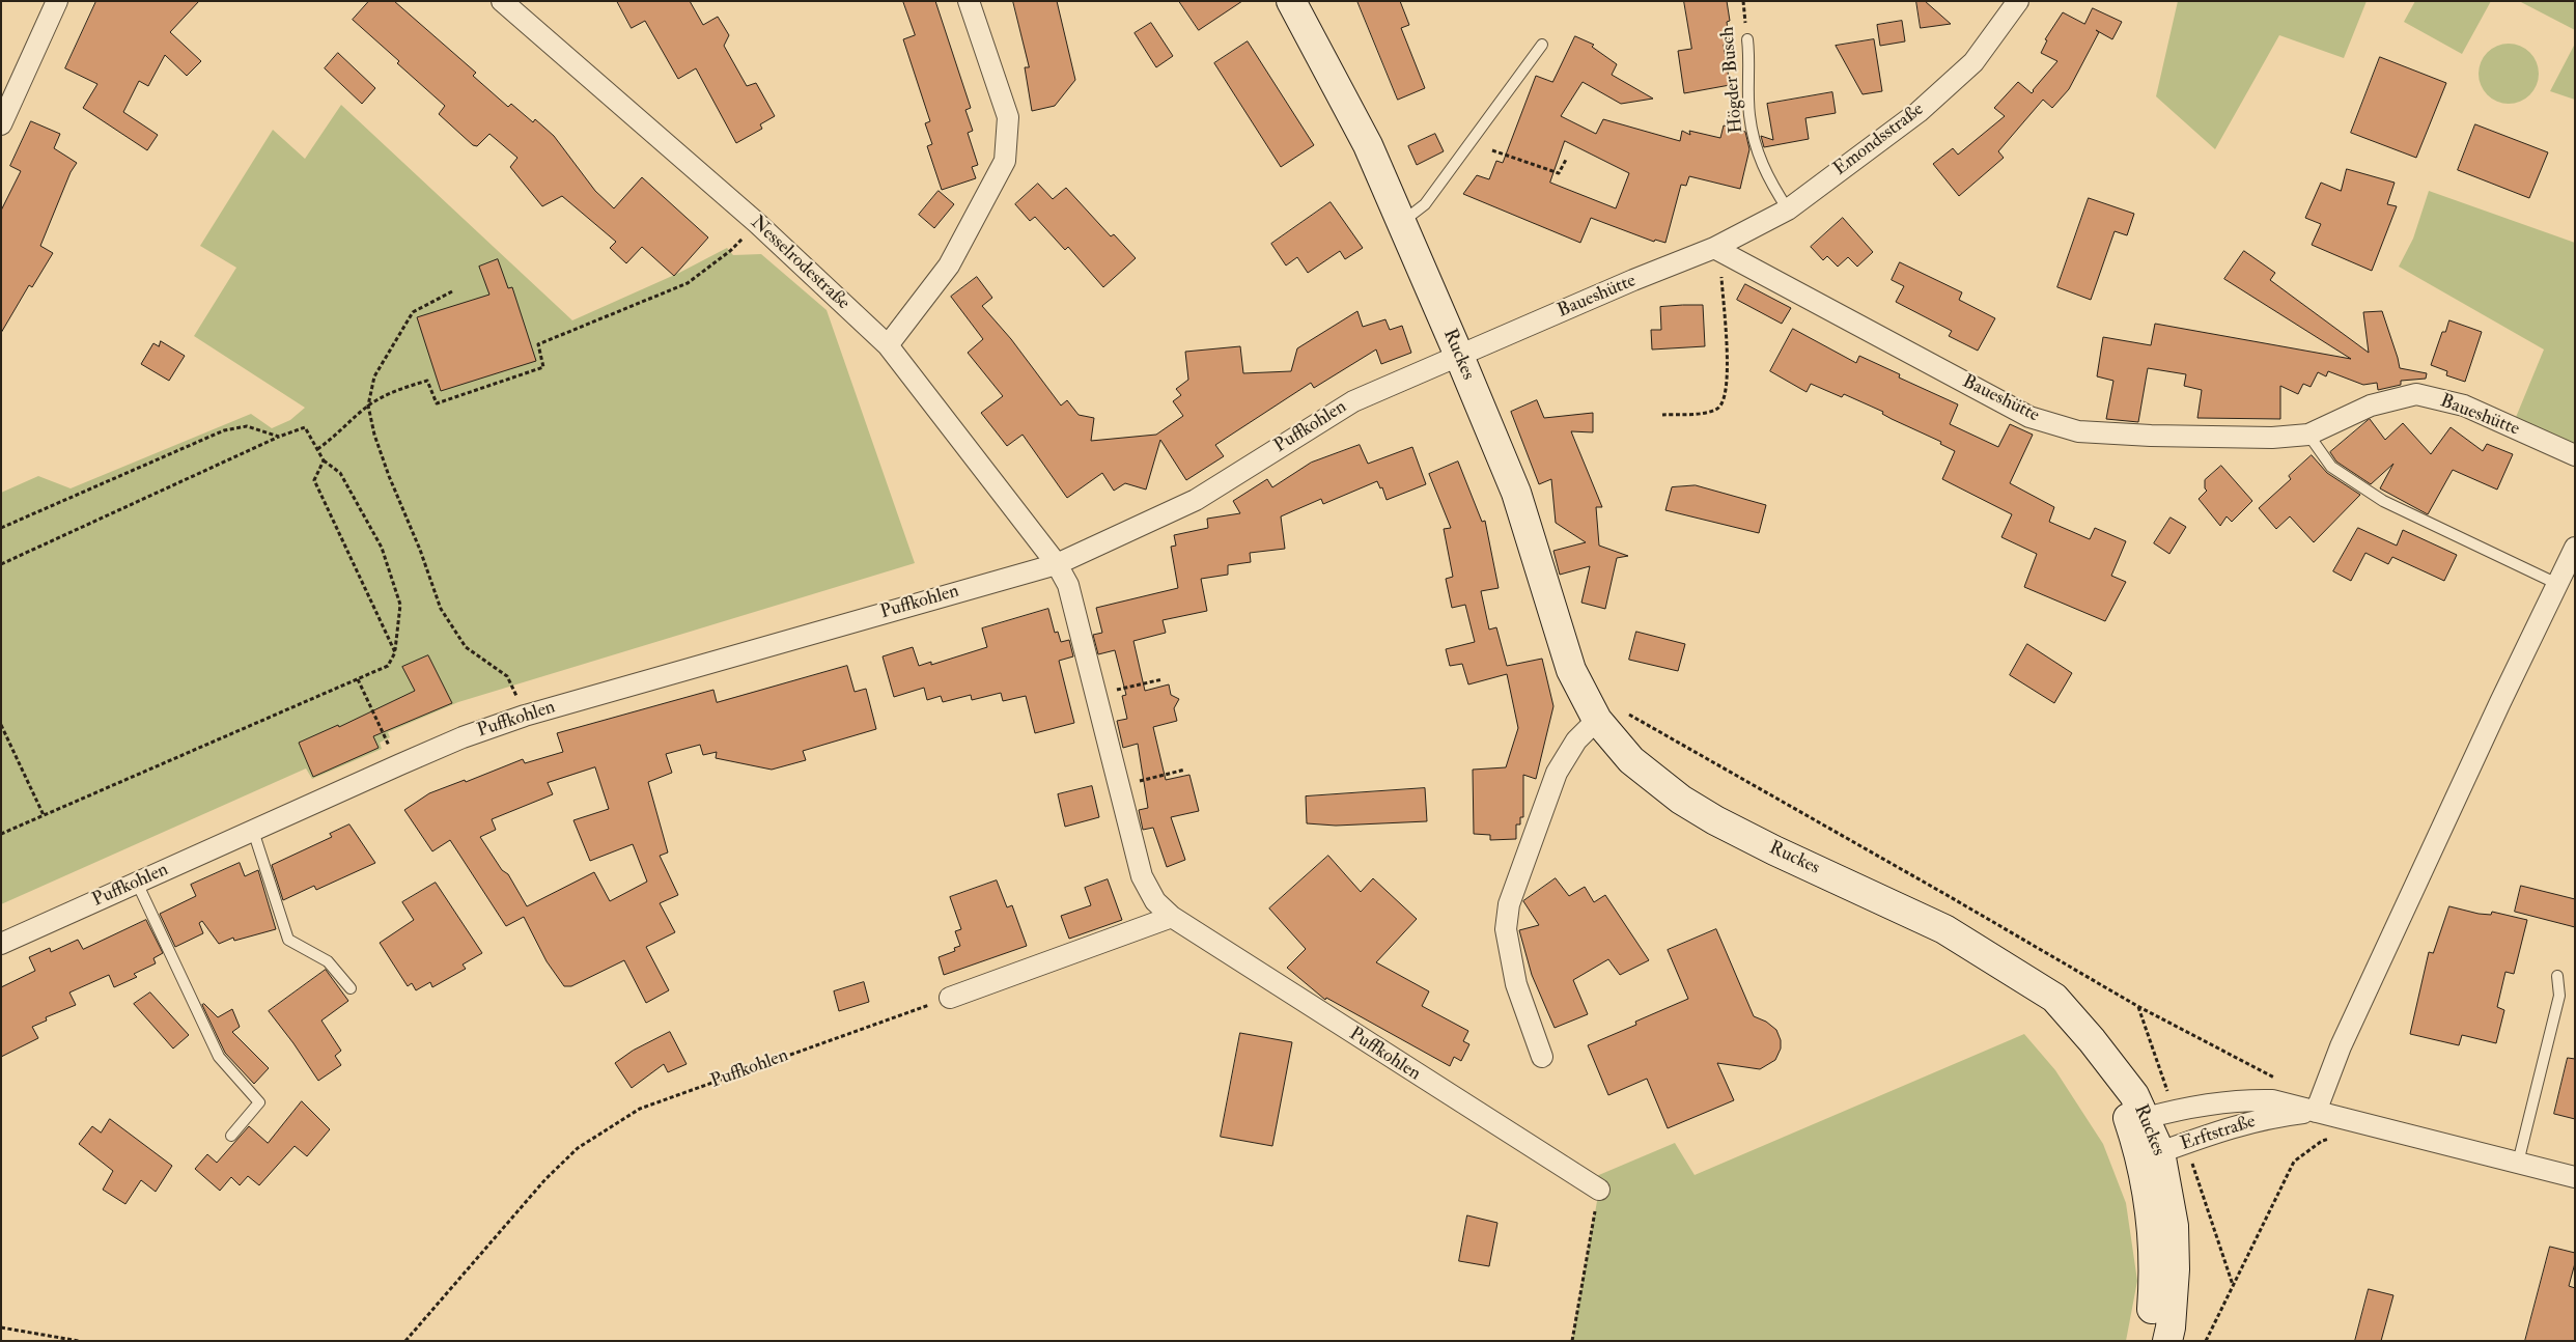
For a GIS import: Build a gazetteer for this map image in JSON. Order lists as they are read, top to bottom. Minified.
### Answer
{"streets":{"main road":["Ruckes"],"street":["Emondsstraße","Nesselrodestraße","Baueshütte","Puffkohlen","Erftstraße"],"lane":["Högder Busch"]},"crossings":[["Högder Busch","Emondsstraße"],["Emondsstraße","Baueshütte"],["Nesselrodestraße","Puffkohlen"],["Baueshütte","Ruckes"],["Baueshütte","Puffkohlen"],["Ruckes","Puffkohlen"],["Ruckes","Erftstraße"]]}
